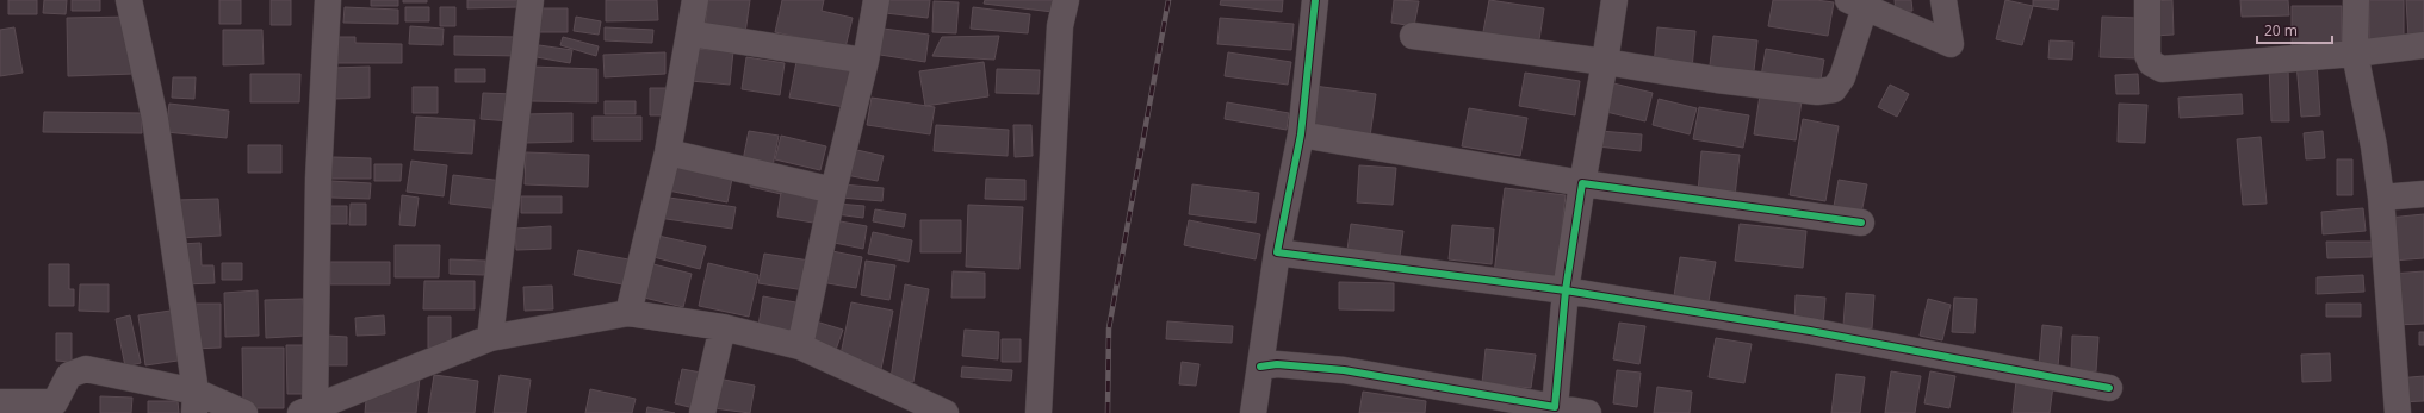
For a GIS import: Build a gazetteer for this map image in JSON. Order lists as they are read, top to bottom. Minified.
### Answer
{"scale_bar":"20 m"}
